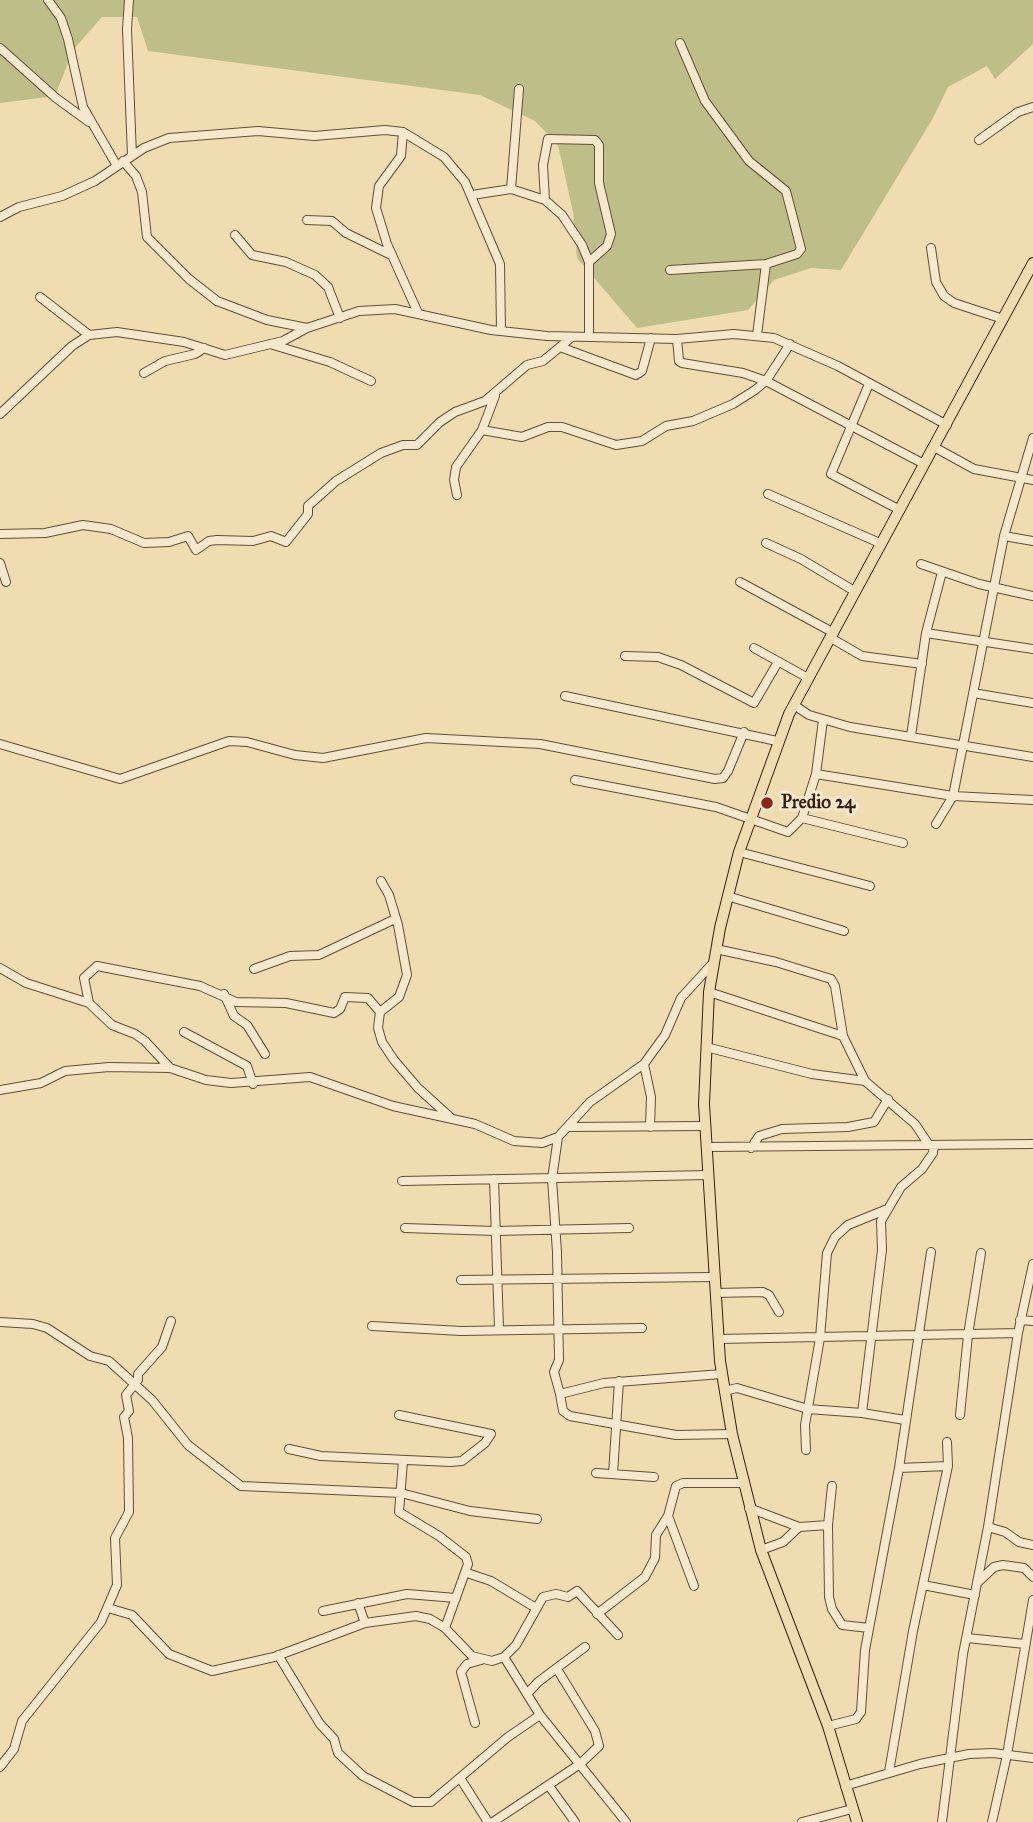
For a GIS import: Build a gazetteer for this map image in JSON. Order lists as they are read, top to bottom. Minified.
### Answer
{"places":["Predio 24"]}
